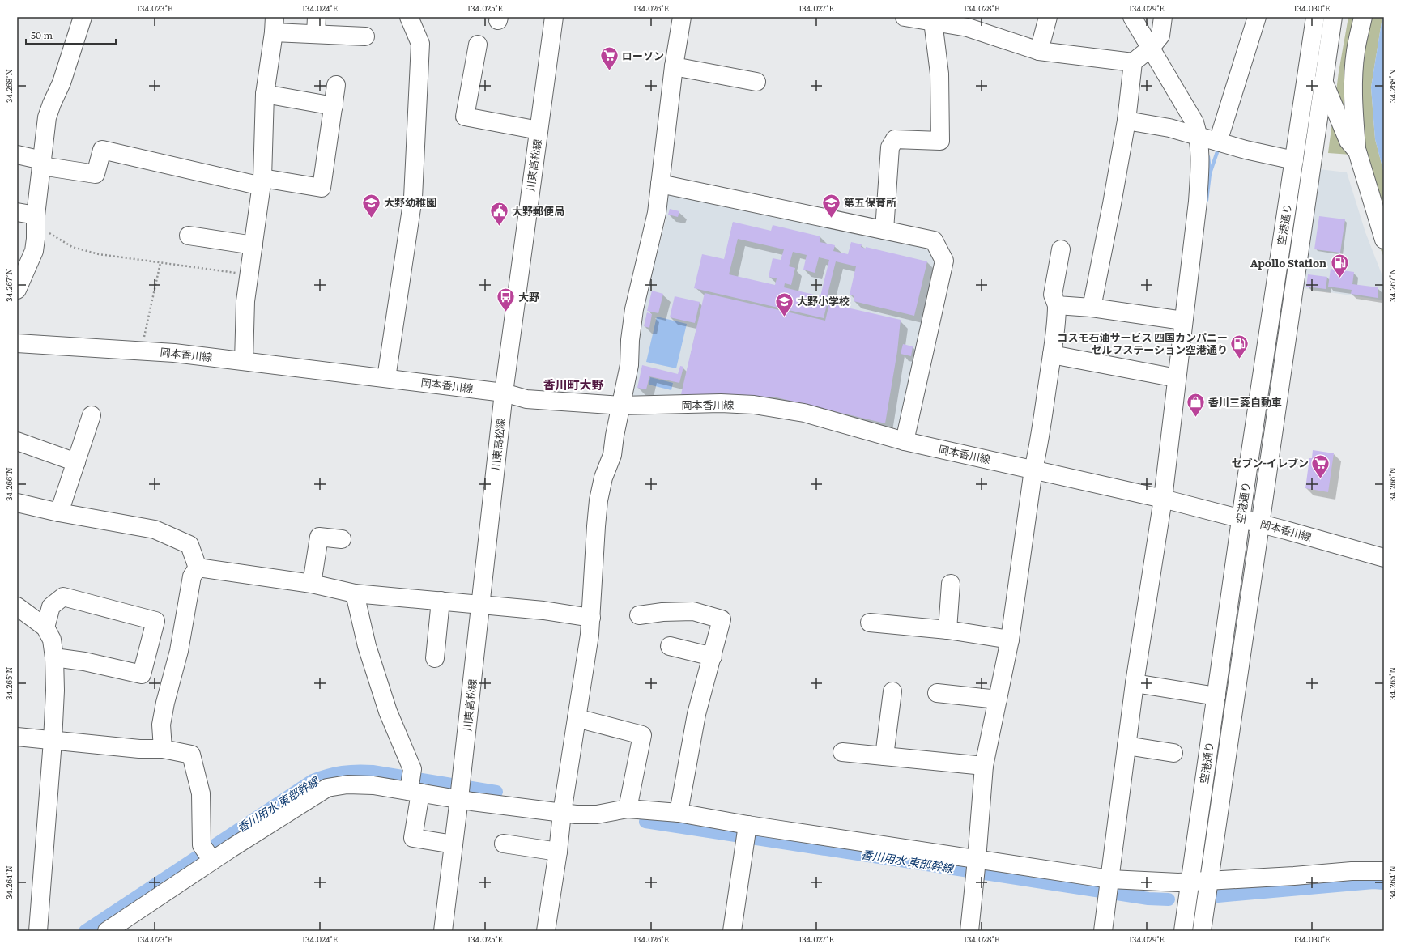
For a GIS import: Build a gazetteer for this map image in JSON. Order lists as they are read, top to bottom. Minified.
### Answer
{"streets":{"main road":["川東高松線","空港通り","岡本香川線"]},"crossings":[["川東高松線","岡本香川線"],["空港通り","岡本香川線"]],"districts":["香川町大野"],"water":["香川用水 東部幹線"],"places":{"supermarket":["ローソン","セブン-イレブン"],"school or university":["大野幼稚園","第五保育所","大野小学校"],"public building":["大野郵便局"],"fuel station":["Apollo Station","コスモ石油サービス 四国カンパニー セルフステーション空港通り"],"bus stop":["大野"],"shop":["香川三菱自動車"]},"scale_bar":"50 m","coordinates":["134.023°E","134.024°E","134.025°E","134.026°E","134.027°E","134.028°E","134.029°E","134.030°E","34.268°N","34.267°N","34.266°N","34.265°N","34.264°N"]}
